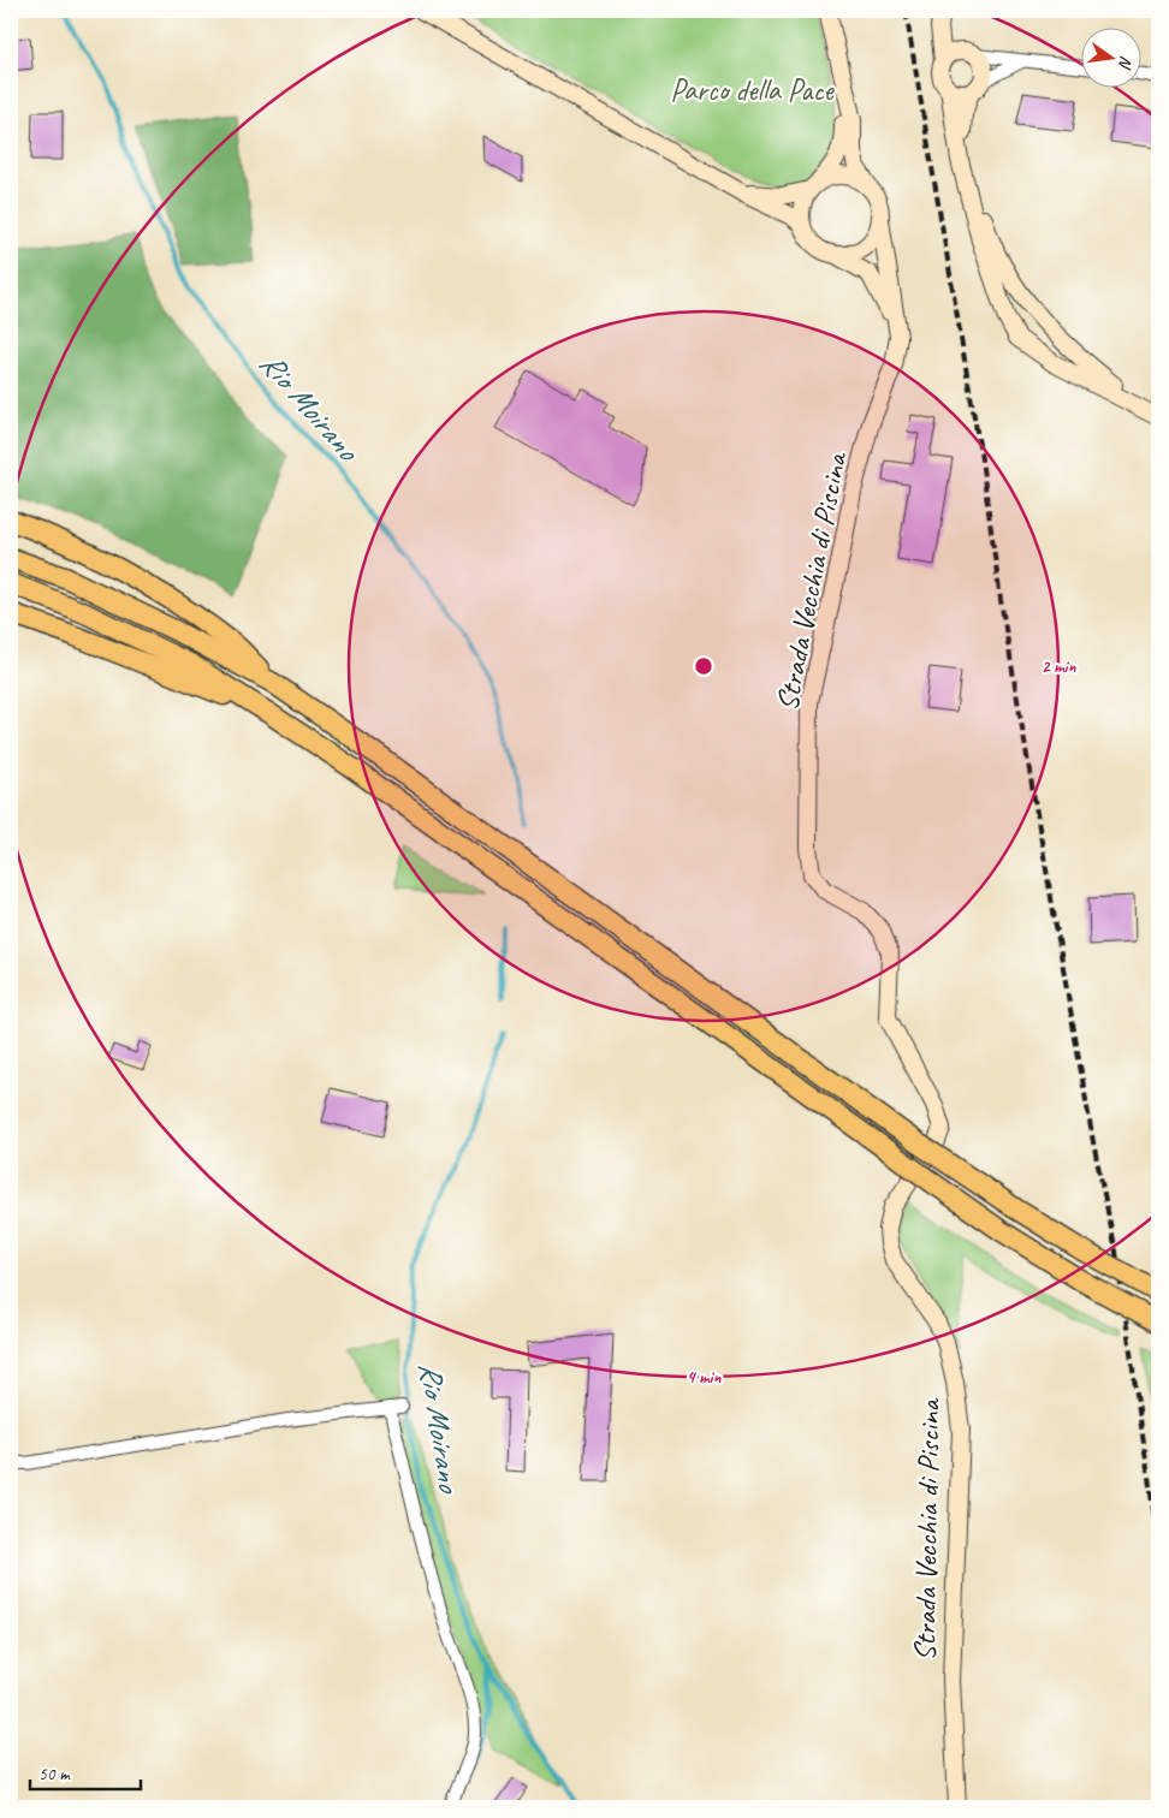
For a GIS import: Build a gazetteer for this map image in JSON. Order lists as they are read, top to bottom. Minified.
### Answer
{"streets":{"street":["Strada Vecchia di Piscina"]},"water":["Rio Moirano"],"parks":["Parco della Pace"],"scale_bar":"50 m","north":"right","rings":["2 min","4 min"]}
